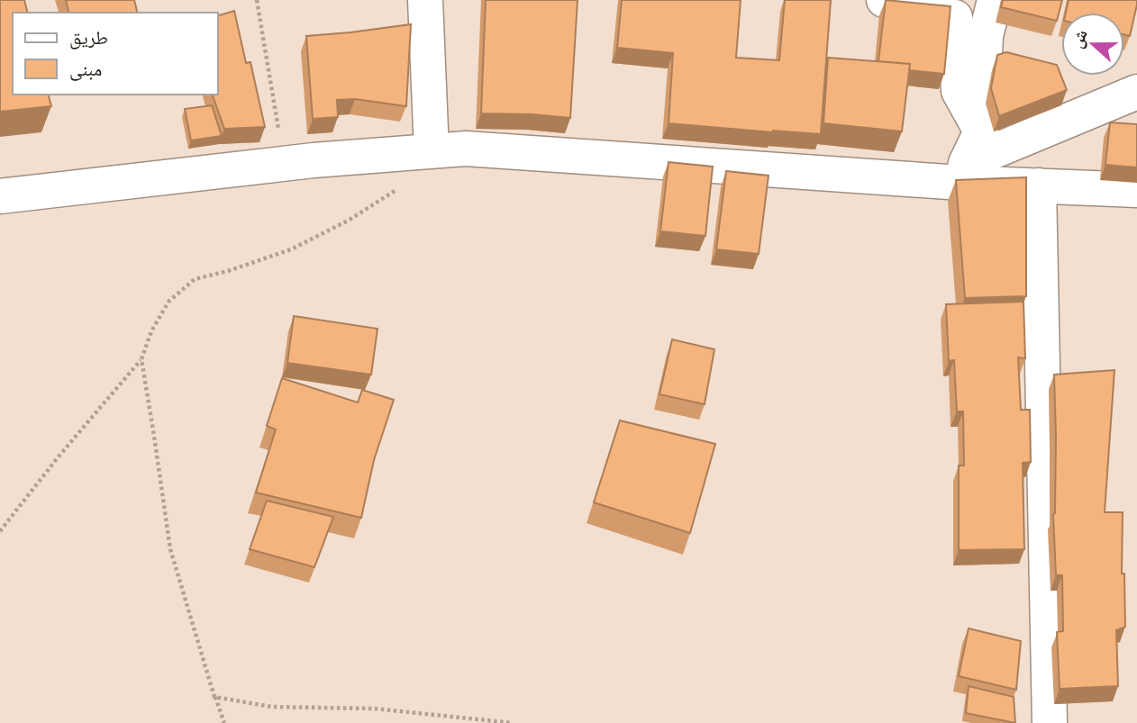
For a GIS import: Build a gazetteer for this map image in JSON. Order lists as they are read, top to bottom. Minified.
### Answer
{"legend":["طريق","مبنى"],"north":"left"}
